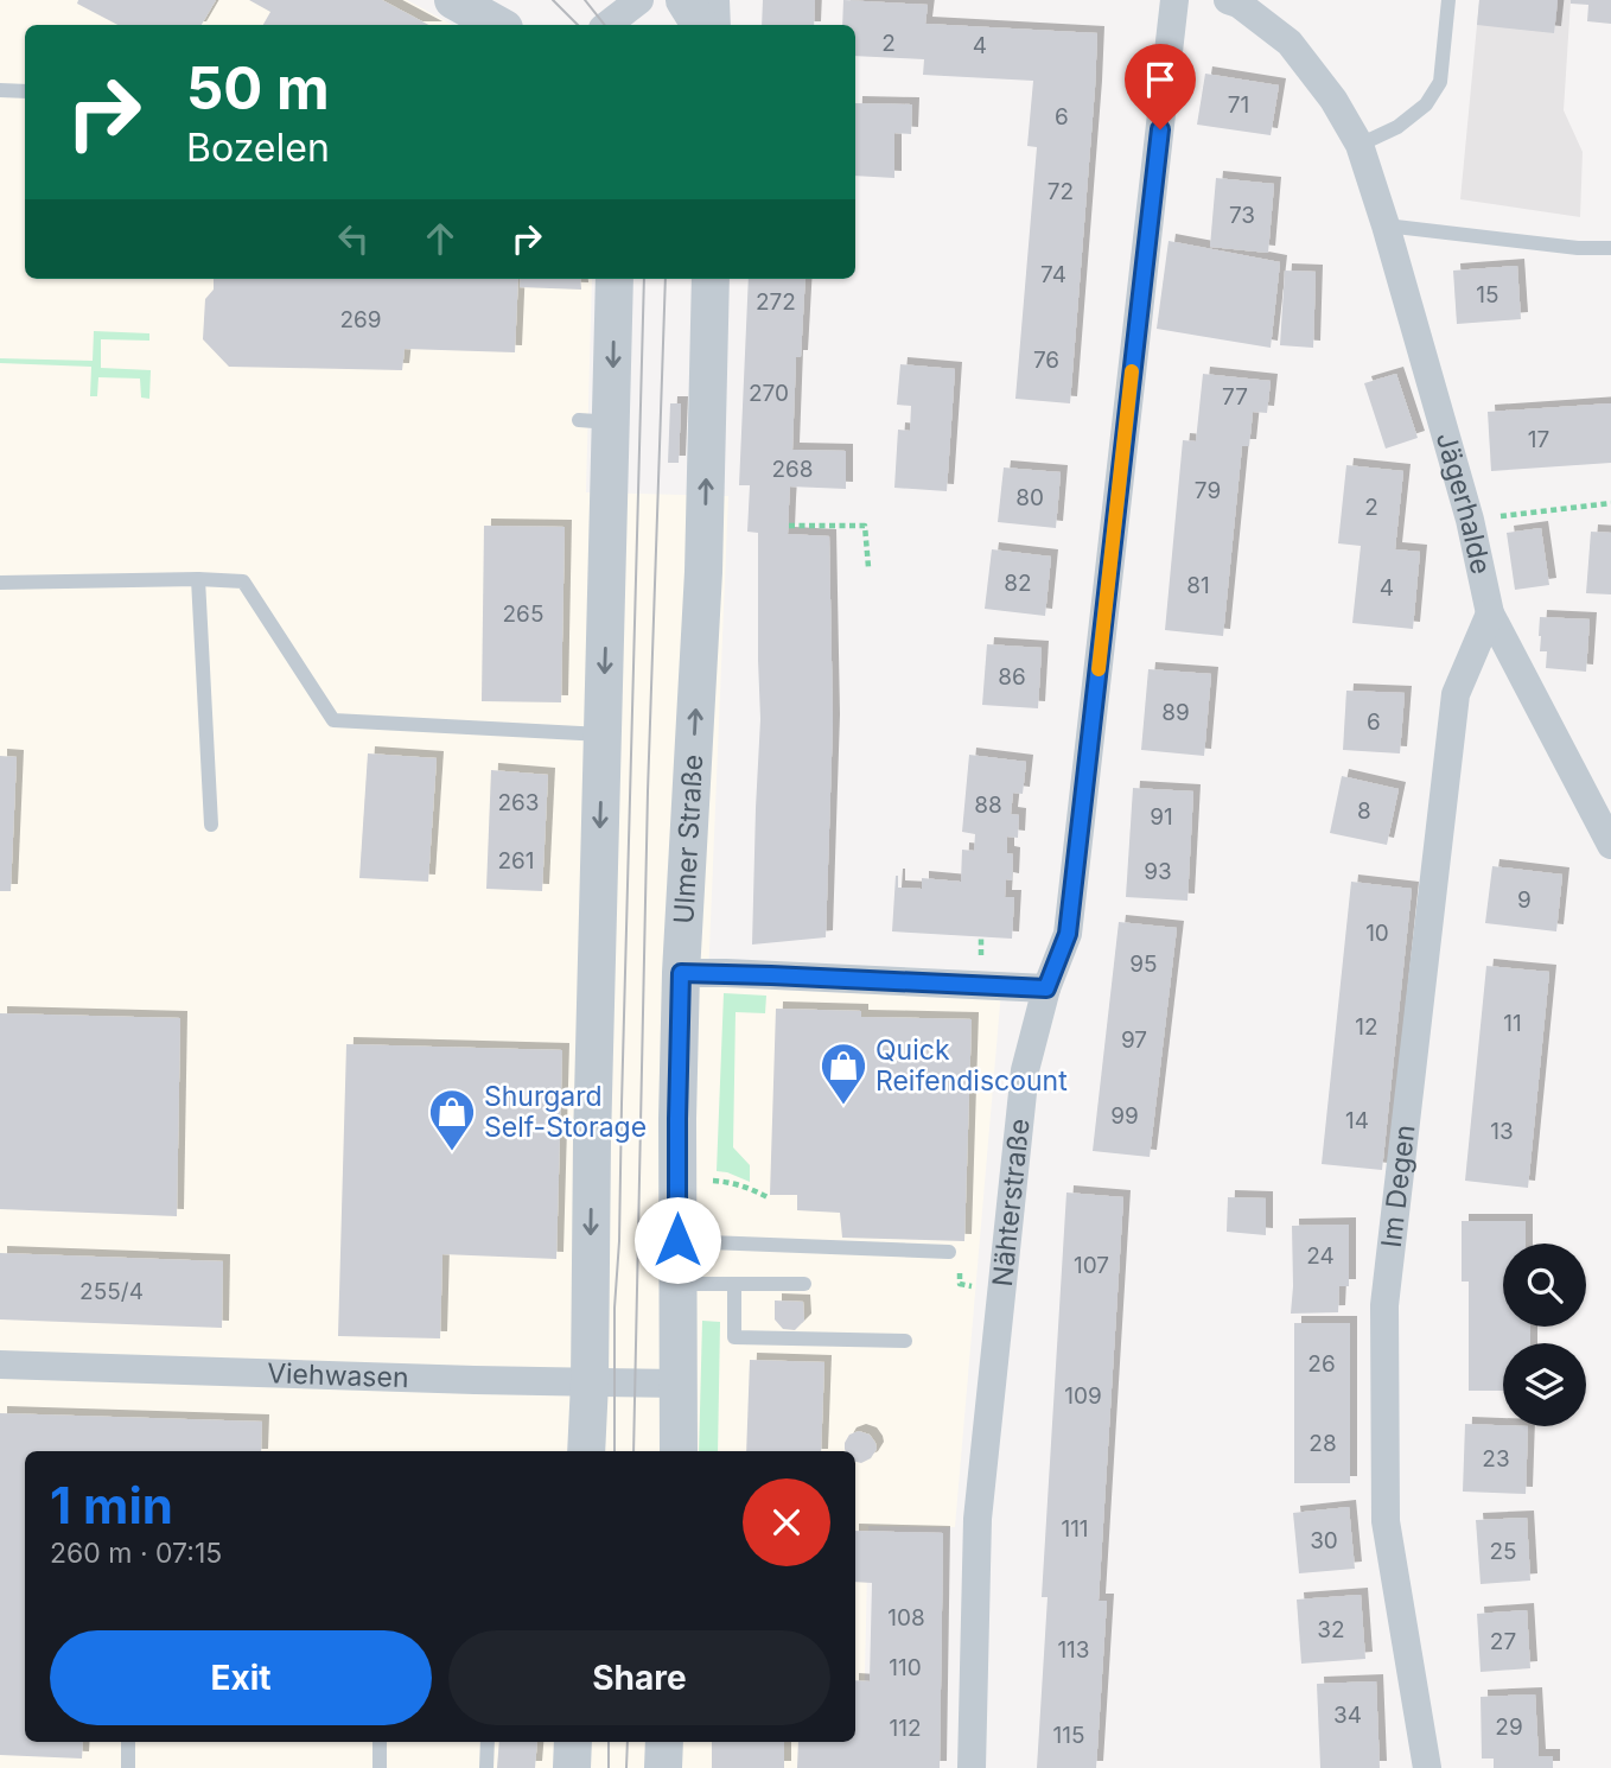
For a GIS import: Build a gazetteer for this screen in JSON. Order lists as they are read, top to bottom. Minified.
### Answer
{"streets":{"street":["Jägerhalde","Ulmer Straße","Im Degen","Nähterstraße","Viehwasen"]},"crossings":[["Jägerhalde","Im Degen"],["Ulmer Straße","Viehwasen"]],"places":{"shop":["Quick Reifendiscount","Shurgard Self-Storage"]},"house_numbers":["2","4","71","6","72","73","74","15","272","269","76","270","77","17","268","79","80","2","82","81","4","265","86","89","6","263","88","8","91","261","93","9","10","95","11","12","97","99","14","13","24","107","255/4","26","109","28","23","111","30","25","108","32","27","113","110","34","29","112","115"],"page":{"turn":["50 m","Bozelen"],"heading":["1 min","260 m · 07:15"],"buttons":["Exit","Share"]}}
